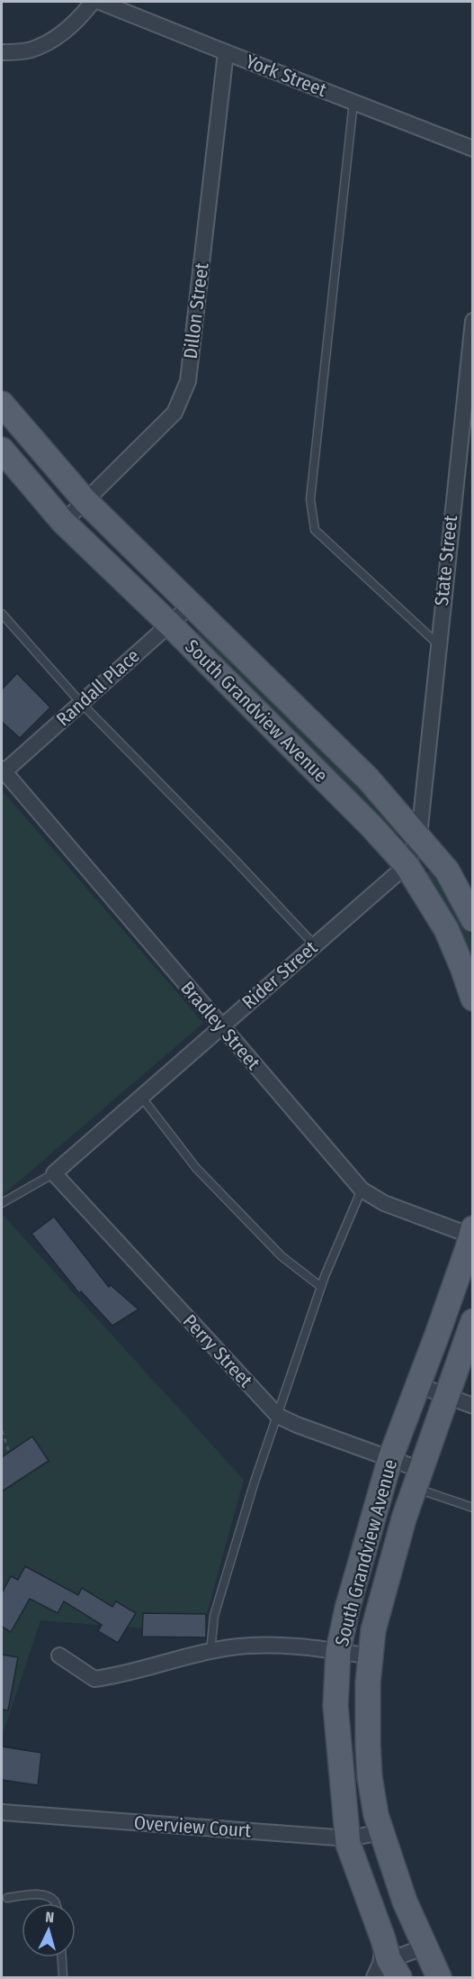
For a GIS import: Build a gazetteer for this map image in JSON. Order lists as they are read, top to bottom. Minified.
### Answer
{"streets":{"main road":["South Grandview Avenue"],"street":["York Street","Dillon Street","State Street","Randall Place","Rider Street","Bradley Street","Perry Street","Overview Court"]},"crossings":[["York Street","Dillon Street"],["Dillon Street","South Grandview Avenue"],["State Street","Rider Street"],["Randall Place","South Grandview Avenue"],["Randall Place","Bradley Street"],["South Grandview Avenue","Rider Street"],["South Grandview Avenue","Bradley Street"],["South Grandview Avenue","Perry Street"],["South Grandview Avenue","Overview Court"],["Rider Street","Bradley Street"],["Rider Street","Perry Street"]],"north":"top"}
